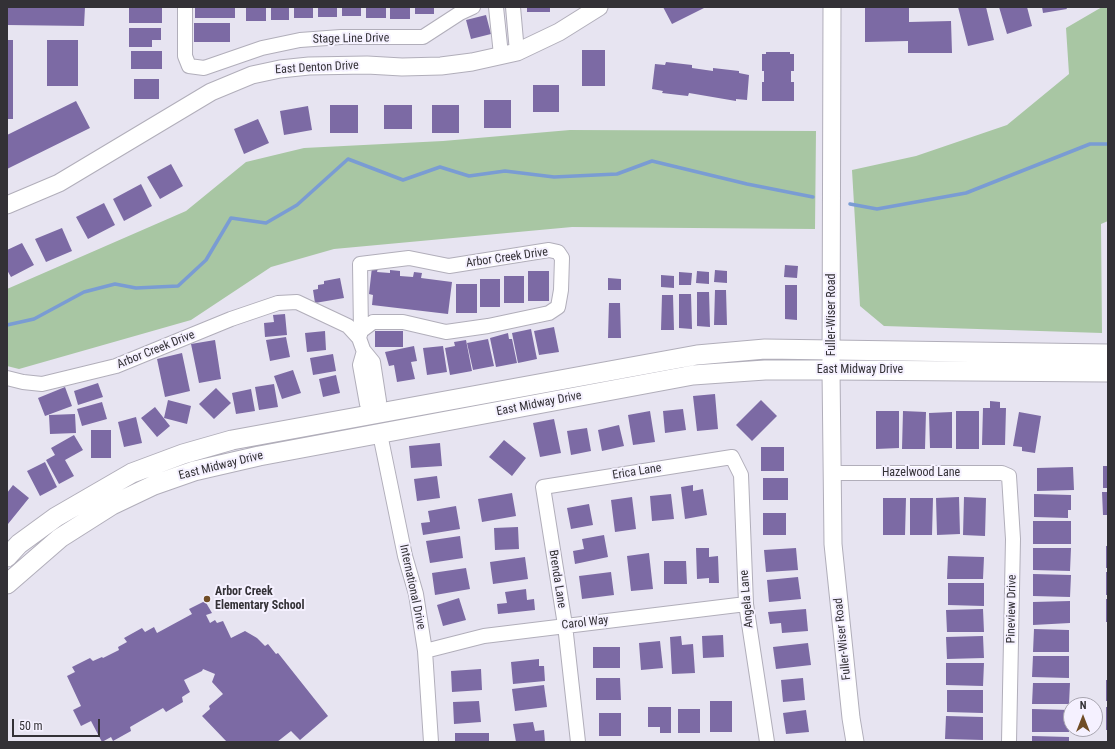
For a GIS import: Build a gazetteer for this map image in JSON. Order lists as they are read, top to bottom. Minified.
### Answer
{"streets":{"main road":["East Midway Drive"],"street":["Stage Line Drive","East Denton Drive","Arbor Creek Drive","Fuller-Wiser Road","Erica Lane","Hazelwood Lane","Brenda Lane","International Drive","Angela Lane","Pineview Drive","Carol Way"]},"crossings":[["Fuller-Wiser Road","East Midway Drive"],["Fuller-Wiser Road","Hazelwood Lane"],["East Midway Drive","International Drive"],["Erica Lane","Brenda Lane"],["Erica Lane","Angela Lane"],["Hazelwood Lane","Pineview Drive"],["Brenda Lane","Carol Way"],["International Drive","Carol Way"],["Angela Lane","Carol Way"]],"places":["Arbor Creek Elementary School"],"scale_bar":"50 m","north":"top"}
